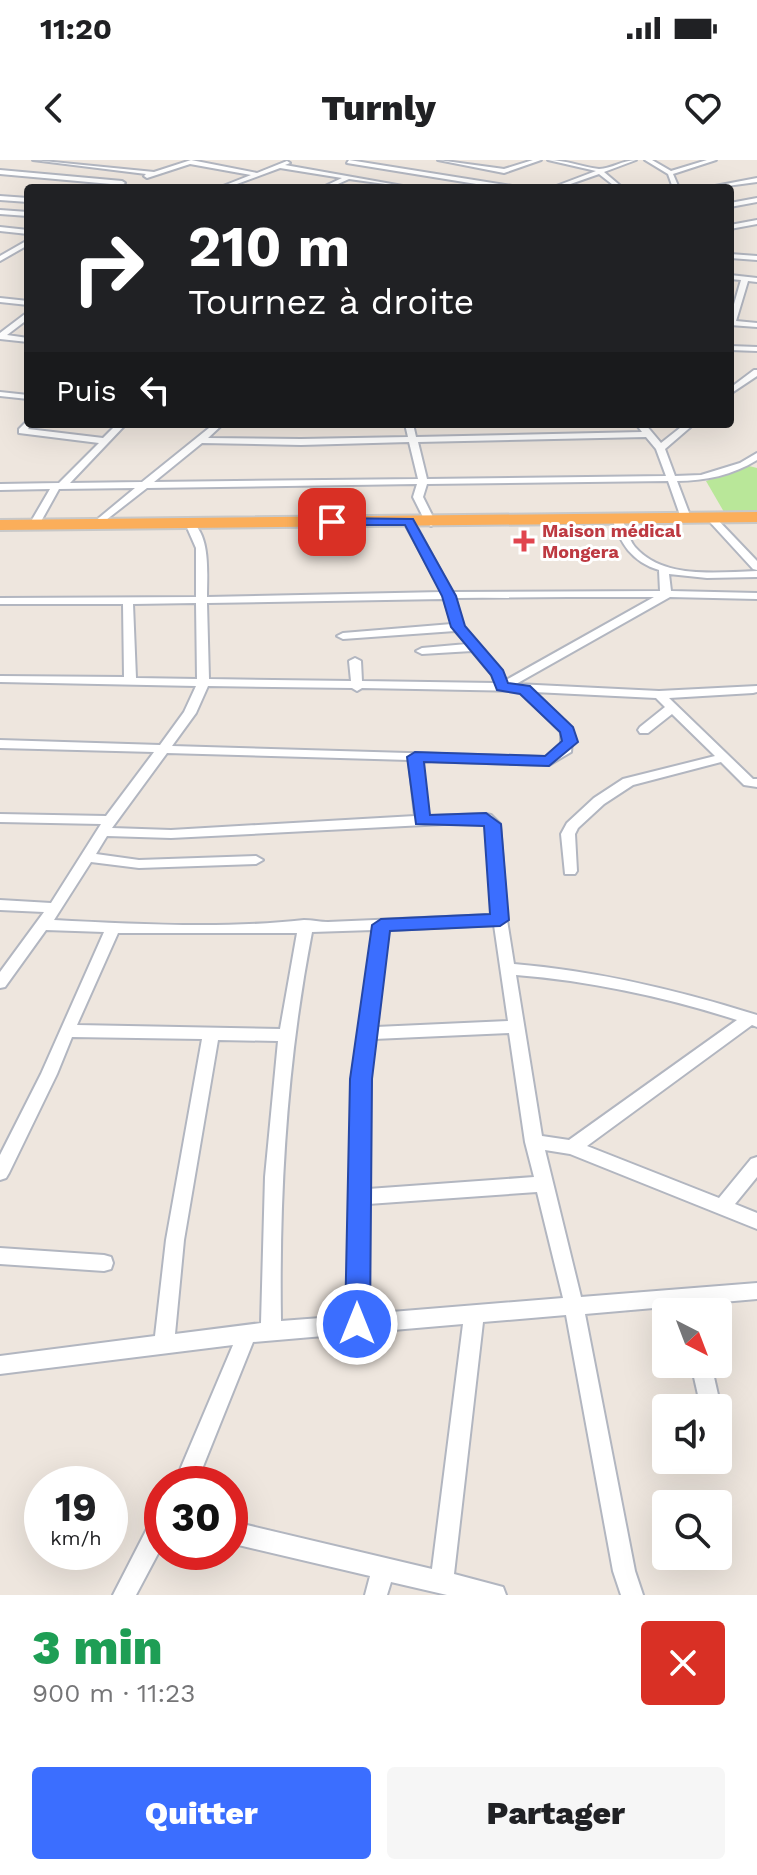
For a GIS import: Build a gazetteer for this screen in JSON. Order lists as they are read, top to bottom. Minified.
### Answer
{"places":{"health":["Maison médical Mongera"]},"north":"bottom right","page":{"status":"11:20","header":"Turnly","turn":["210 m","Tournez à droite"],"then":"Puis","speed":"19 km/h","limit":"30","heading":["3 min","900 m · 11:23"],"buttons":["Quitter","Partager"]}}
